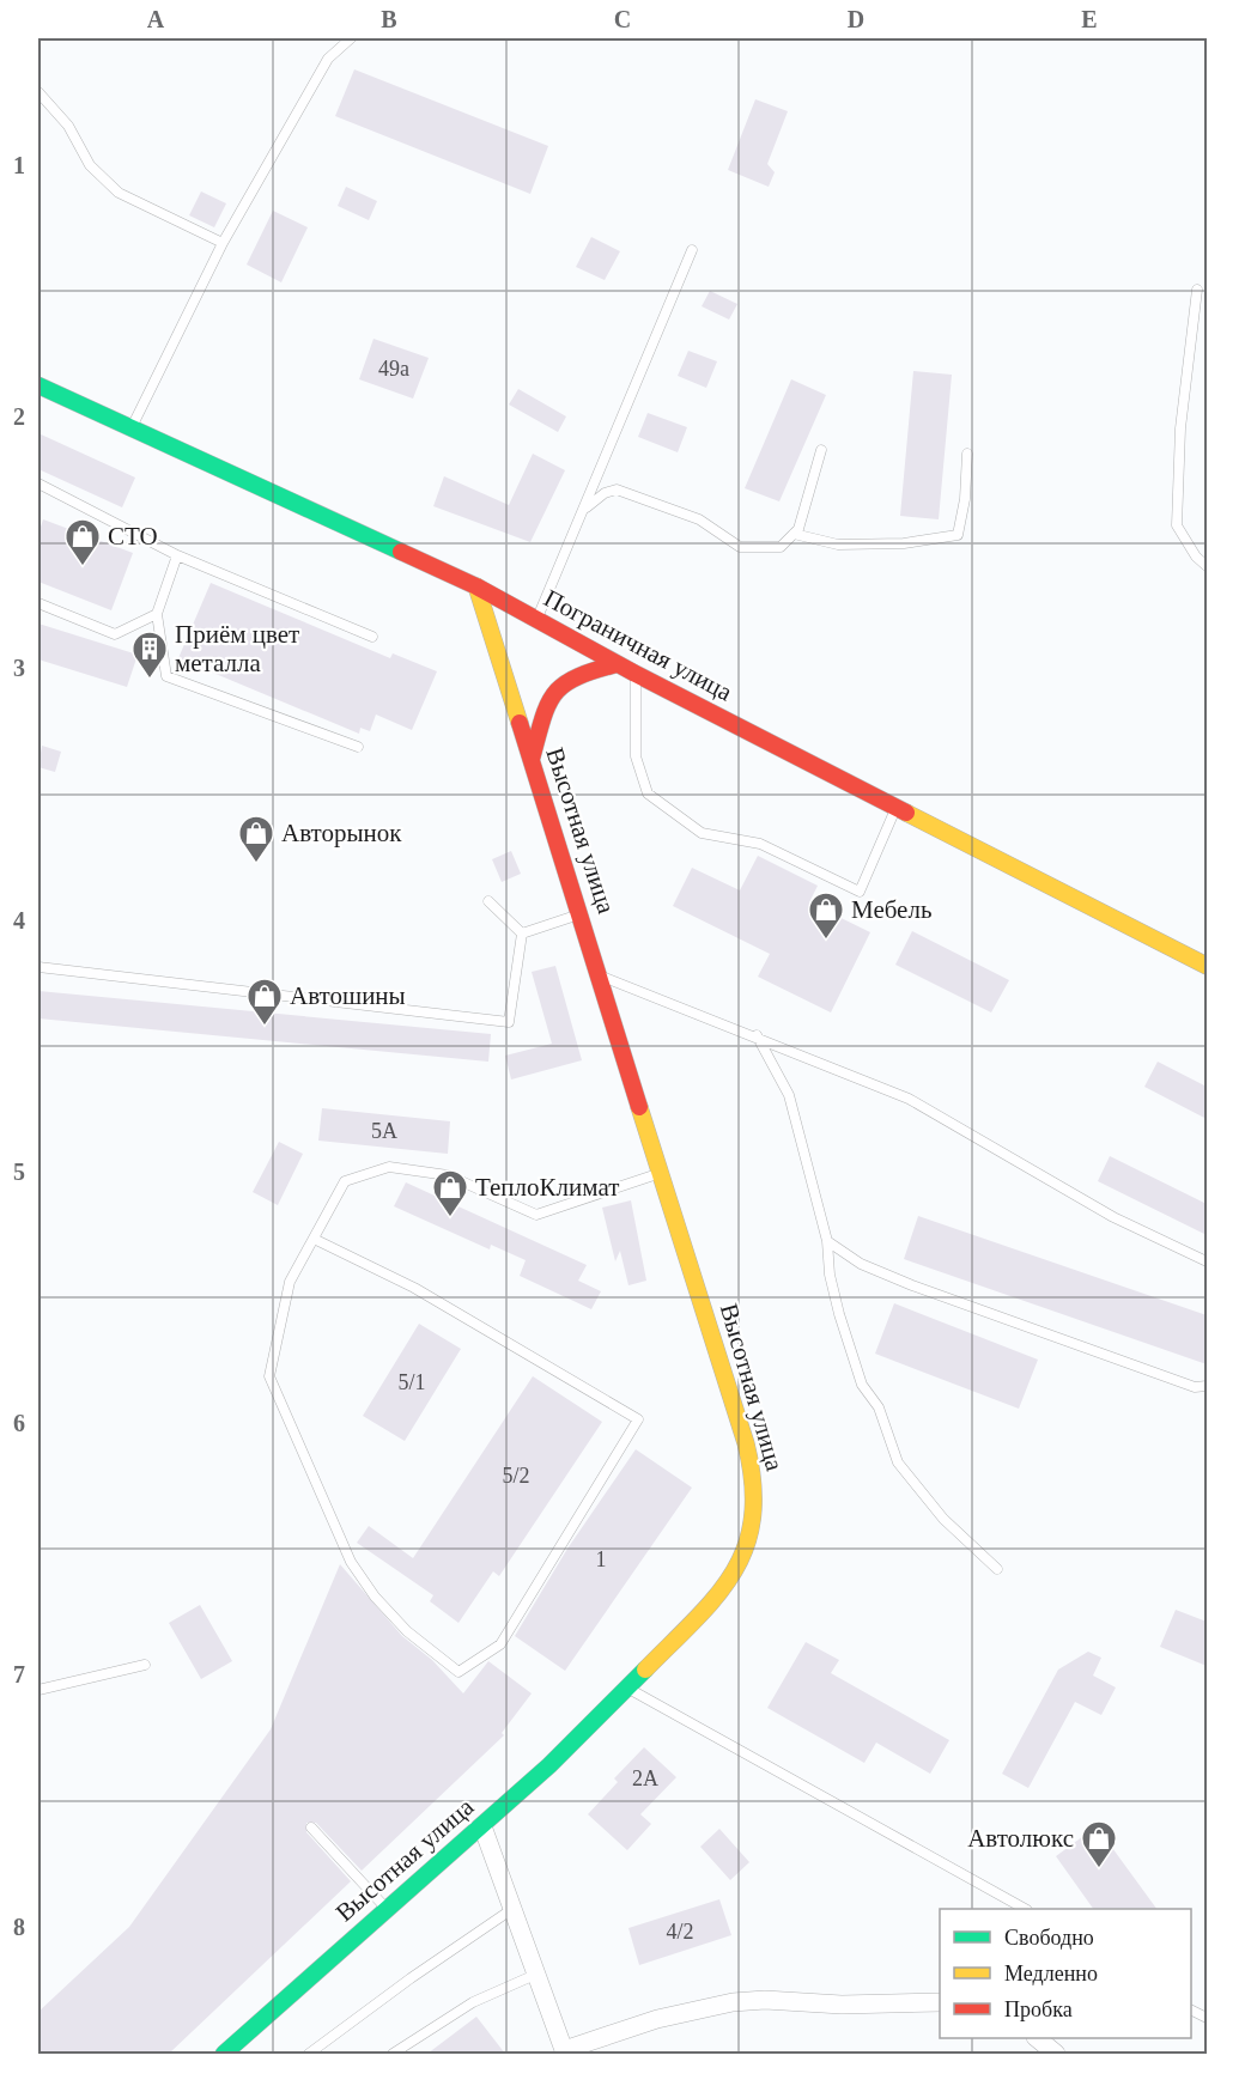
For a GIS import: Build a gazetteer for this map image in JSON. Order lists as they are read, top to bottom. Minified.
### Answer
{"streets":{"street":["Пограничная улица","Высотная улица"]},"crossings":[["Пограничная улица","Высотная улица"]],"places":{"shop":["СТО","Авторынок","Мебель","Автошины","ТеплоКлимат","Автолюкс"],"building":["Приём цвет металла"]},"house_numbers":["49а","5А","5/1","5/2","1","2А","4/2"],"legend":["Свободно","Медленно","Пробка"],"grid":{"columns":["A","B","C","D","E"],"rows":["1","2","3","4","5","6","7","8"]}}
